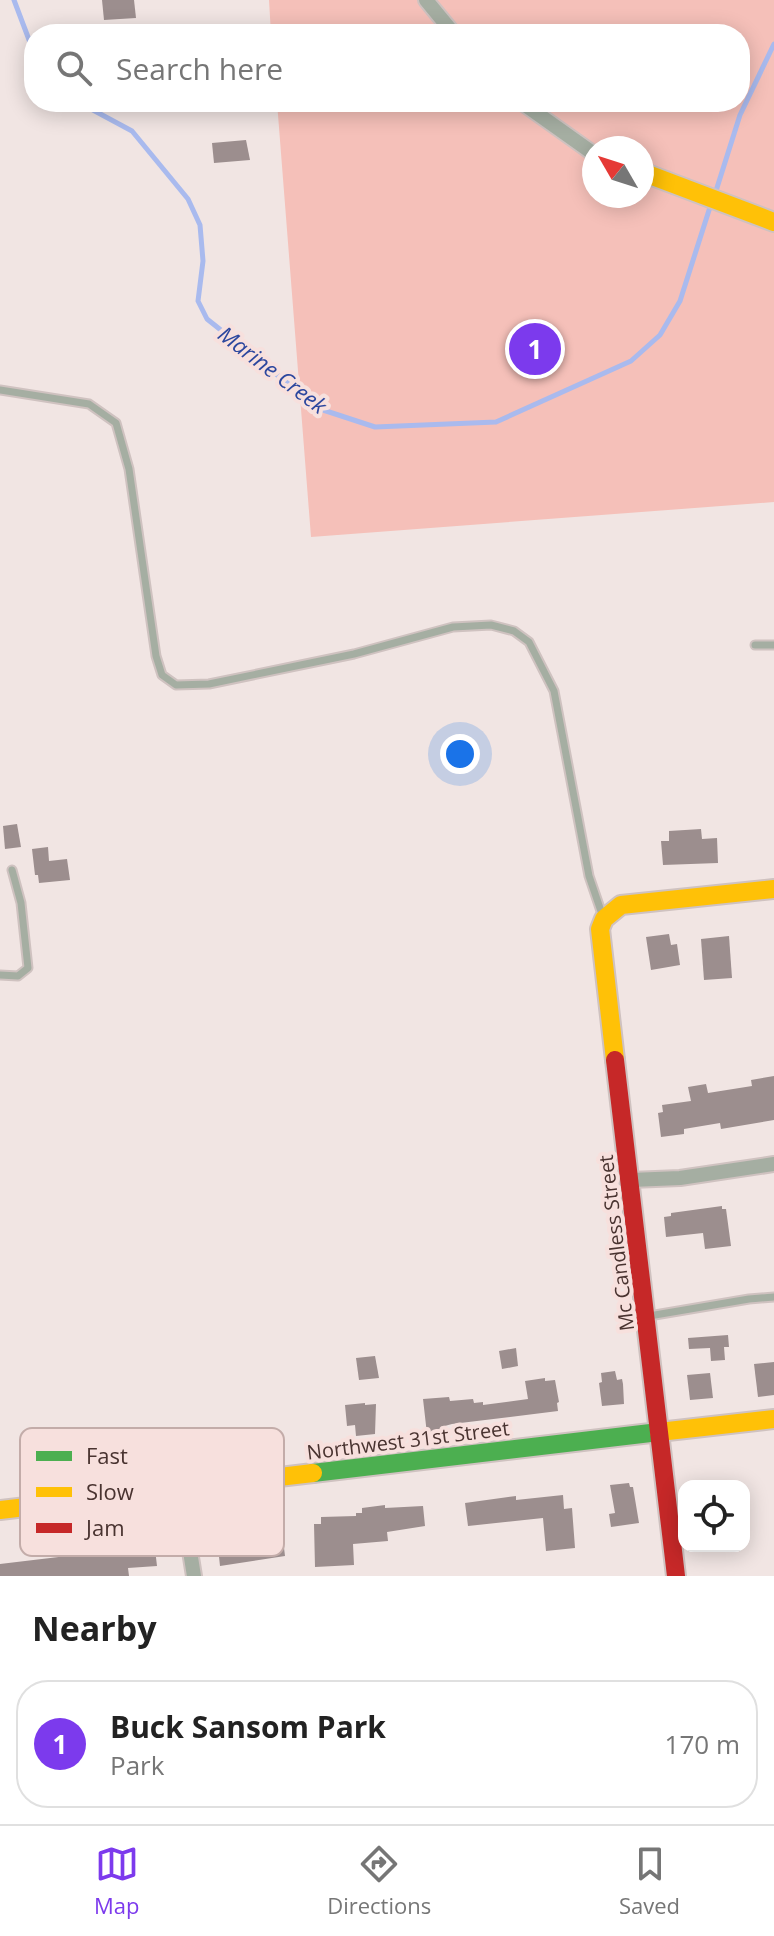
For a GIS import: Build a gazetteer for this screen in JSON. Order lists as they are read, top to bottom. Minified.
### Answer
{"streets":{"street":["Mc Candless Street","Northwest 31st Street"]},"crossings":[["Mc Candless Street","Northwest 31st Street"]],"water":["Marine Creek"],"legend":["Fast","Slow","Jam"],"north":"top left","page":{"search":"Search here","pins":"1","heading":"Nearby","list":[{"mark":"1","name":"Buck Sansom Park","note":"Park","value":"170 m"}],"nav":["Map","Directions","Saved"]}}
